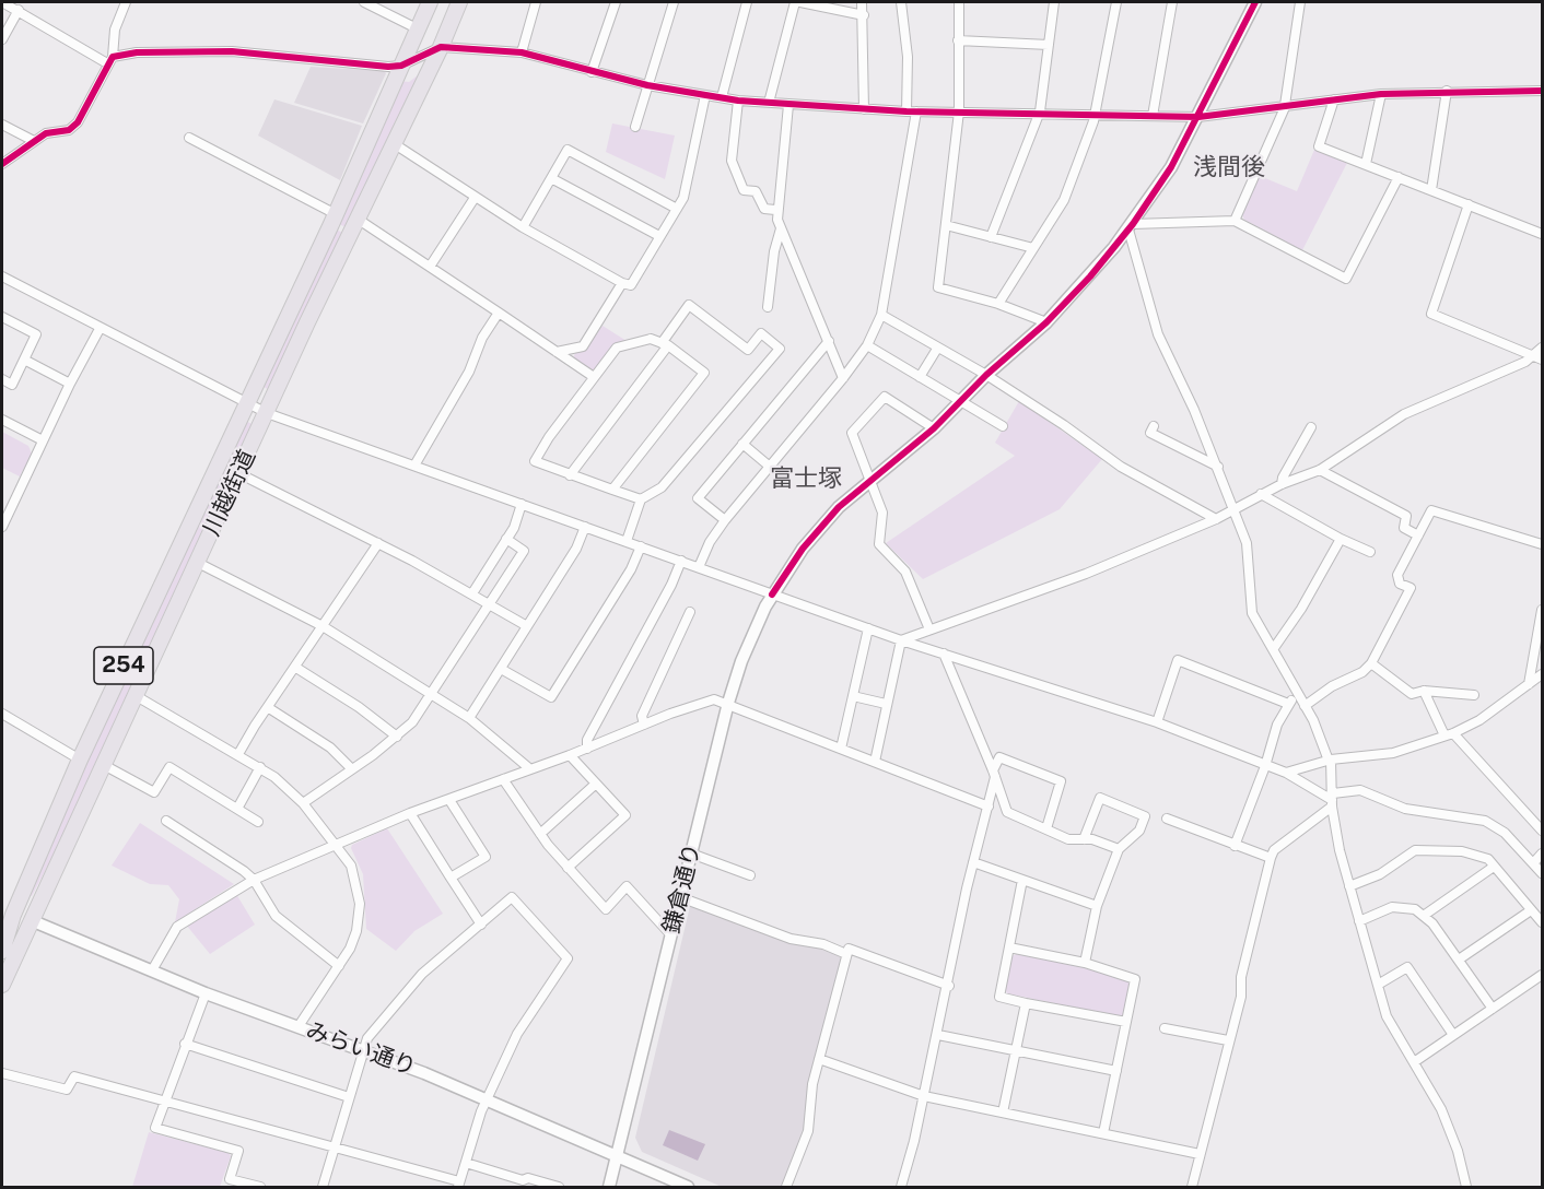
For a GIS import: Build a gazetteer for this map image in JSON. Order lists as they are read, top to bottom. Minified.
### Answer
{"streets":{"highway":["川越街道","254"],"street":["鎌倉通り","みらい通り"]},"crossings":[["川越街道","みらい通り"],["鎌倉通り","みらい通り"]],"districts":["浅間後","富士塚"]}
